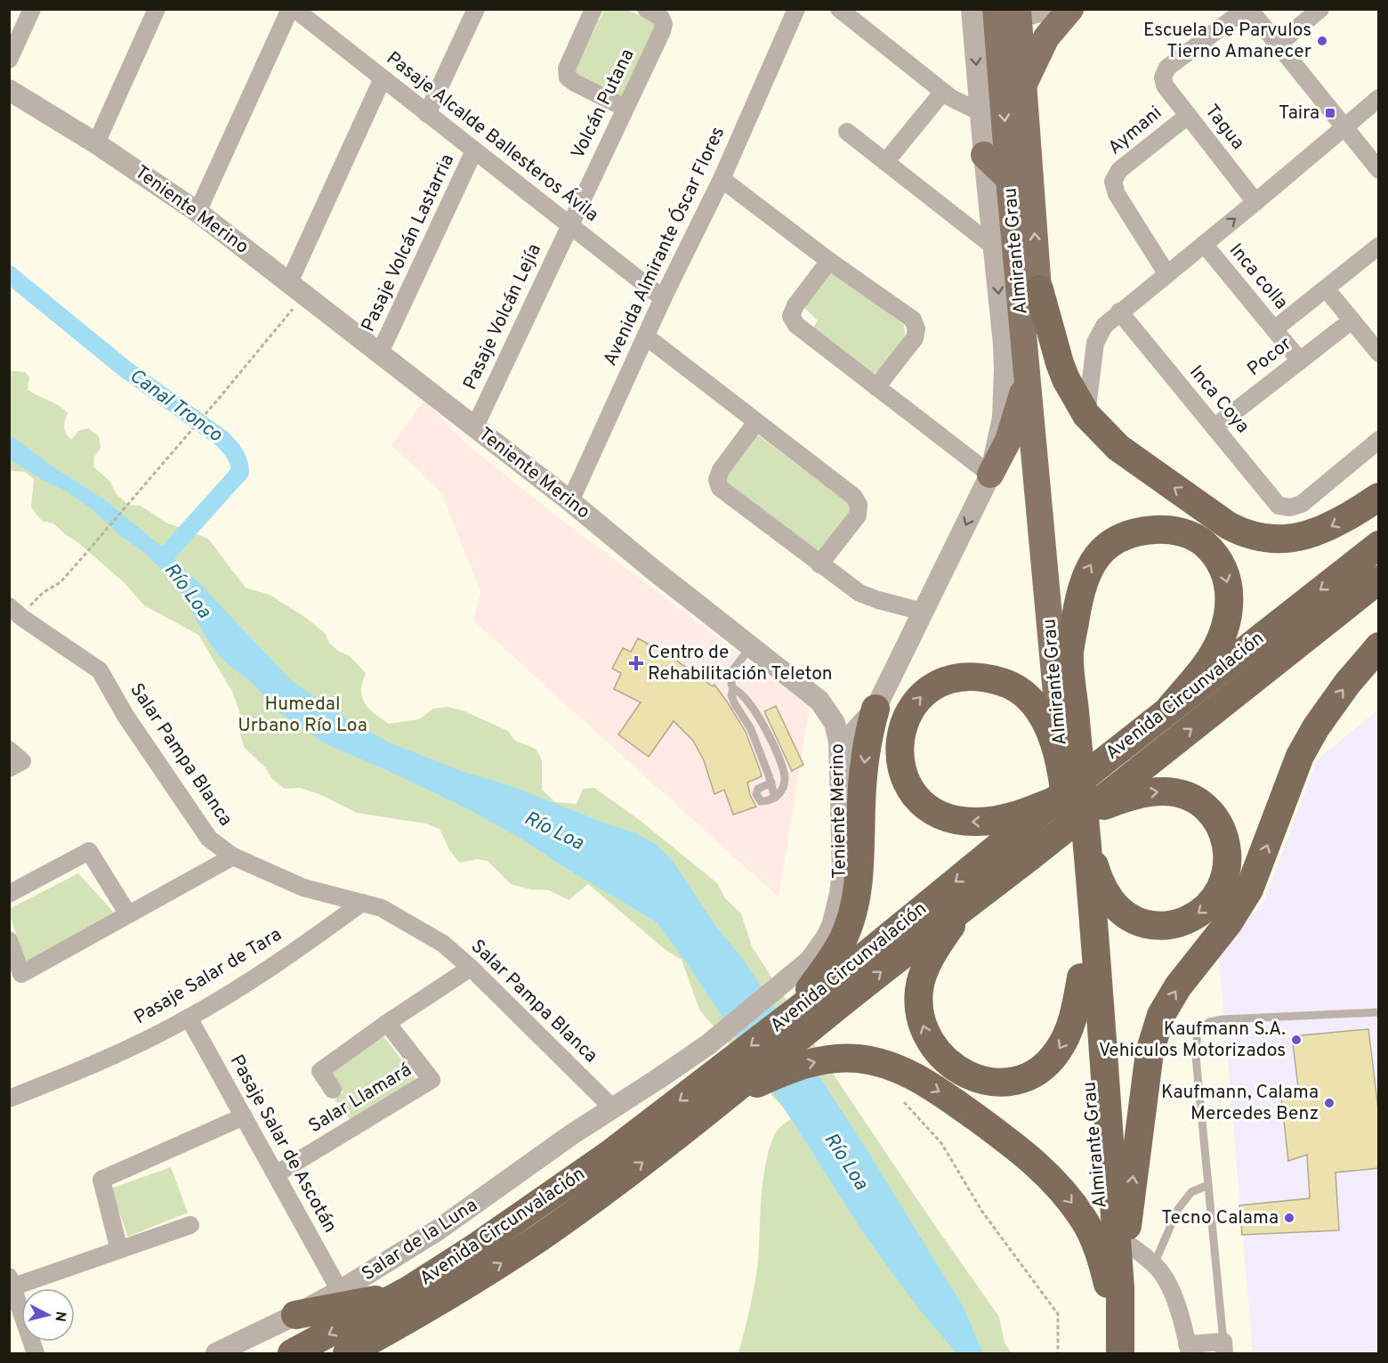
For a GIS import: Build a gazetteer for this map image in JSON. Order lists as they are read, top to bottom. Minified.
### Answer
{"streets":{"highway":["Almirante Grau","Avenida Circunvalación"],"street":["Volcán Putana","Tagua","Aymani","Pasaje Alcalde Ballesteros Ávila","Teniente Merino","Pasaje Volcán Lastarria","Avenida Almirante Óscar Flores","Inca colla","Pasaje Volcán Lejía","Pocor","Inca Coya","Salar Pampa Blanca","Pasaje Salar de Tara","Salar Llamará","Pasaje Salar de Ascotán","Salar de la Luna"]},"crossings":[["Volcán Putana","Pasaje Alcalde Ballesteros Ávila"],["Volcán Putana","Pasaje Volcán Lejía"],["Tagua","Aymani"],["Pasaje Alcalde Ballesteros Ávila","Pasaje Volcán Lastarria"],["Pasaje Alcalde Ballesteros Ávila","Avenida Almirante Óscar Flores"],["Pasaje Alcalde Ballesteros Ávila","Pasaje Volcán Lejía"],["Teniente Merino","Pasaje Volcán Lastarria"],["Teniente Merino","Avenida Almirante Óscar Flores"],["Teniente Merino","Almirante Grau"],["Teniente Merino","Pasaje Volcán Lejía"],["Teniente Merino","Avenida Circunvalación"],["Teniente Merino","Salar de la Luna"],["Almirante Grau","Avenida Circunvalación"],["Inca colla","Pocor"],["Pocor","Inca Coya"],["Avenida Circunvalación","Salar de la Luna"],["Salar Pampa Blanca","Pasaje Salar de Tara"],["Salar Pampa Blanca","Salar Llamará"],["Salar Pampa Blanca","Salar de la Luna"],["Pasaje Salar de Tara","Pasaje Salar de Ascotán"],["Salar Llamará","Pasaje Salar de Ascotán"],["Pasaje Salar de Ascotán","Salar de la Luna"]],"water":["Canal Tronco","Río Loa"],"parks":["Humedal Urbano Río Loa"],"places":{"other":["Escuela De Parvulos Tierno Amanecer","Kaufmann S.A. Vehiculos Motorizados","Kaufmann, Calama Mercedes Benz","Tecno Calama"],"transit":["Taira"],"health":["Centro de Rehabilitación Teleton"]},"north":"right"}
